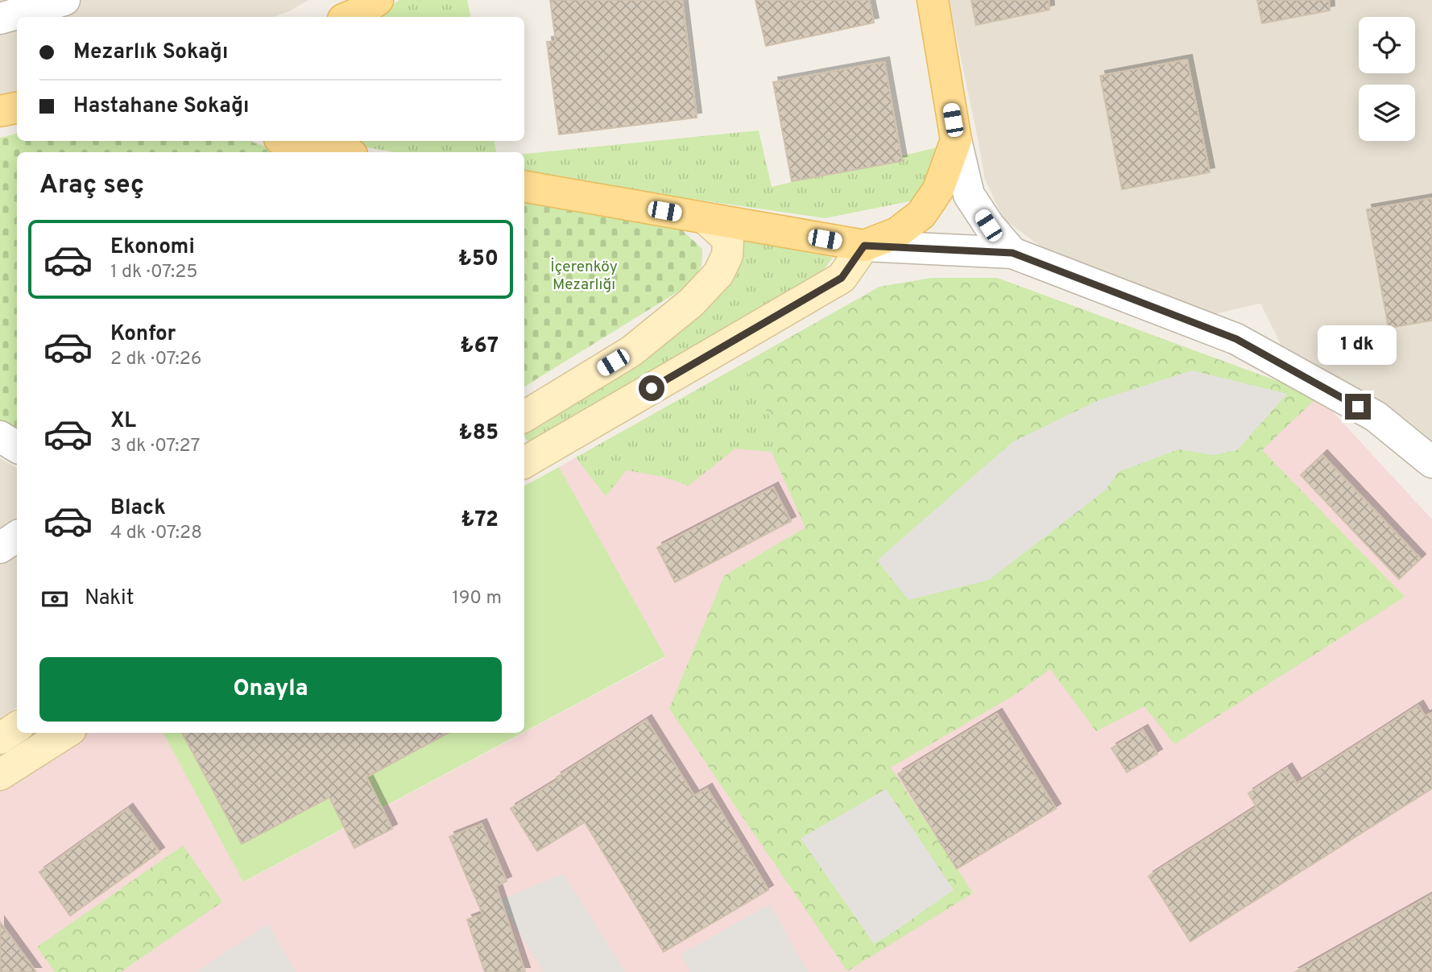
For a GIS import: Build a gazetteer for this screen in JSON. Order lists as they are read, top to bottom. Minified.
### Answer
{"parks":["İçerenköy Mezarlığı"],"page":{"banner":["Mezarlık Sokağı","Hastahane Sokağı"],"heading":"Araç seç","list":[{"name":"Ekonomi","note":"1 dk · 07:25","value":"₺50"},{"name":"Konfor","note":"2 dk · 07:26","value":"₺67"},{"name":"XL","note":"3 dk · 07:27","value":"₺85"},{"name":"Black","note":"4 dk · 07:28","value":"₺72"}],"bubble":"1 dk","pay":["Nakit","190 m"],"buttons":"Onayla"}}
